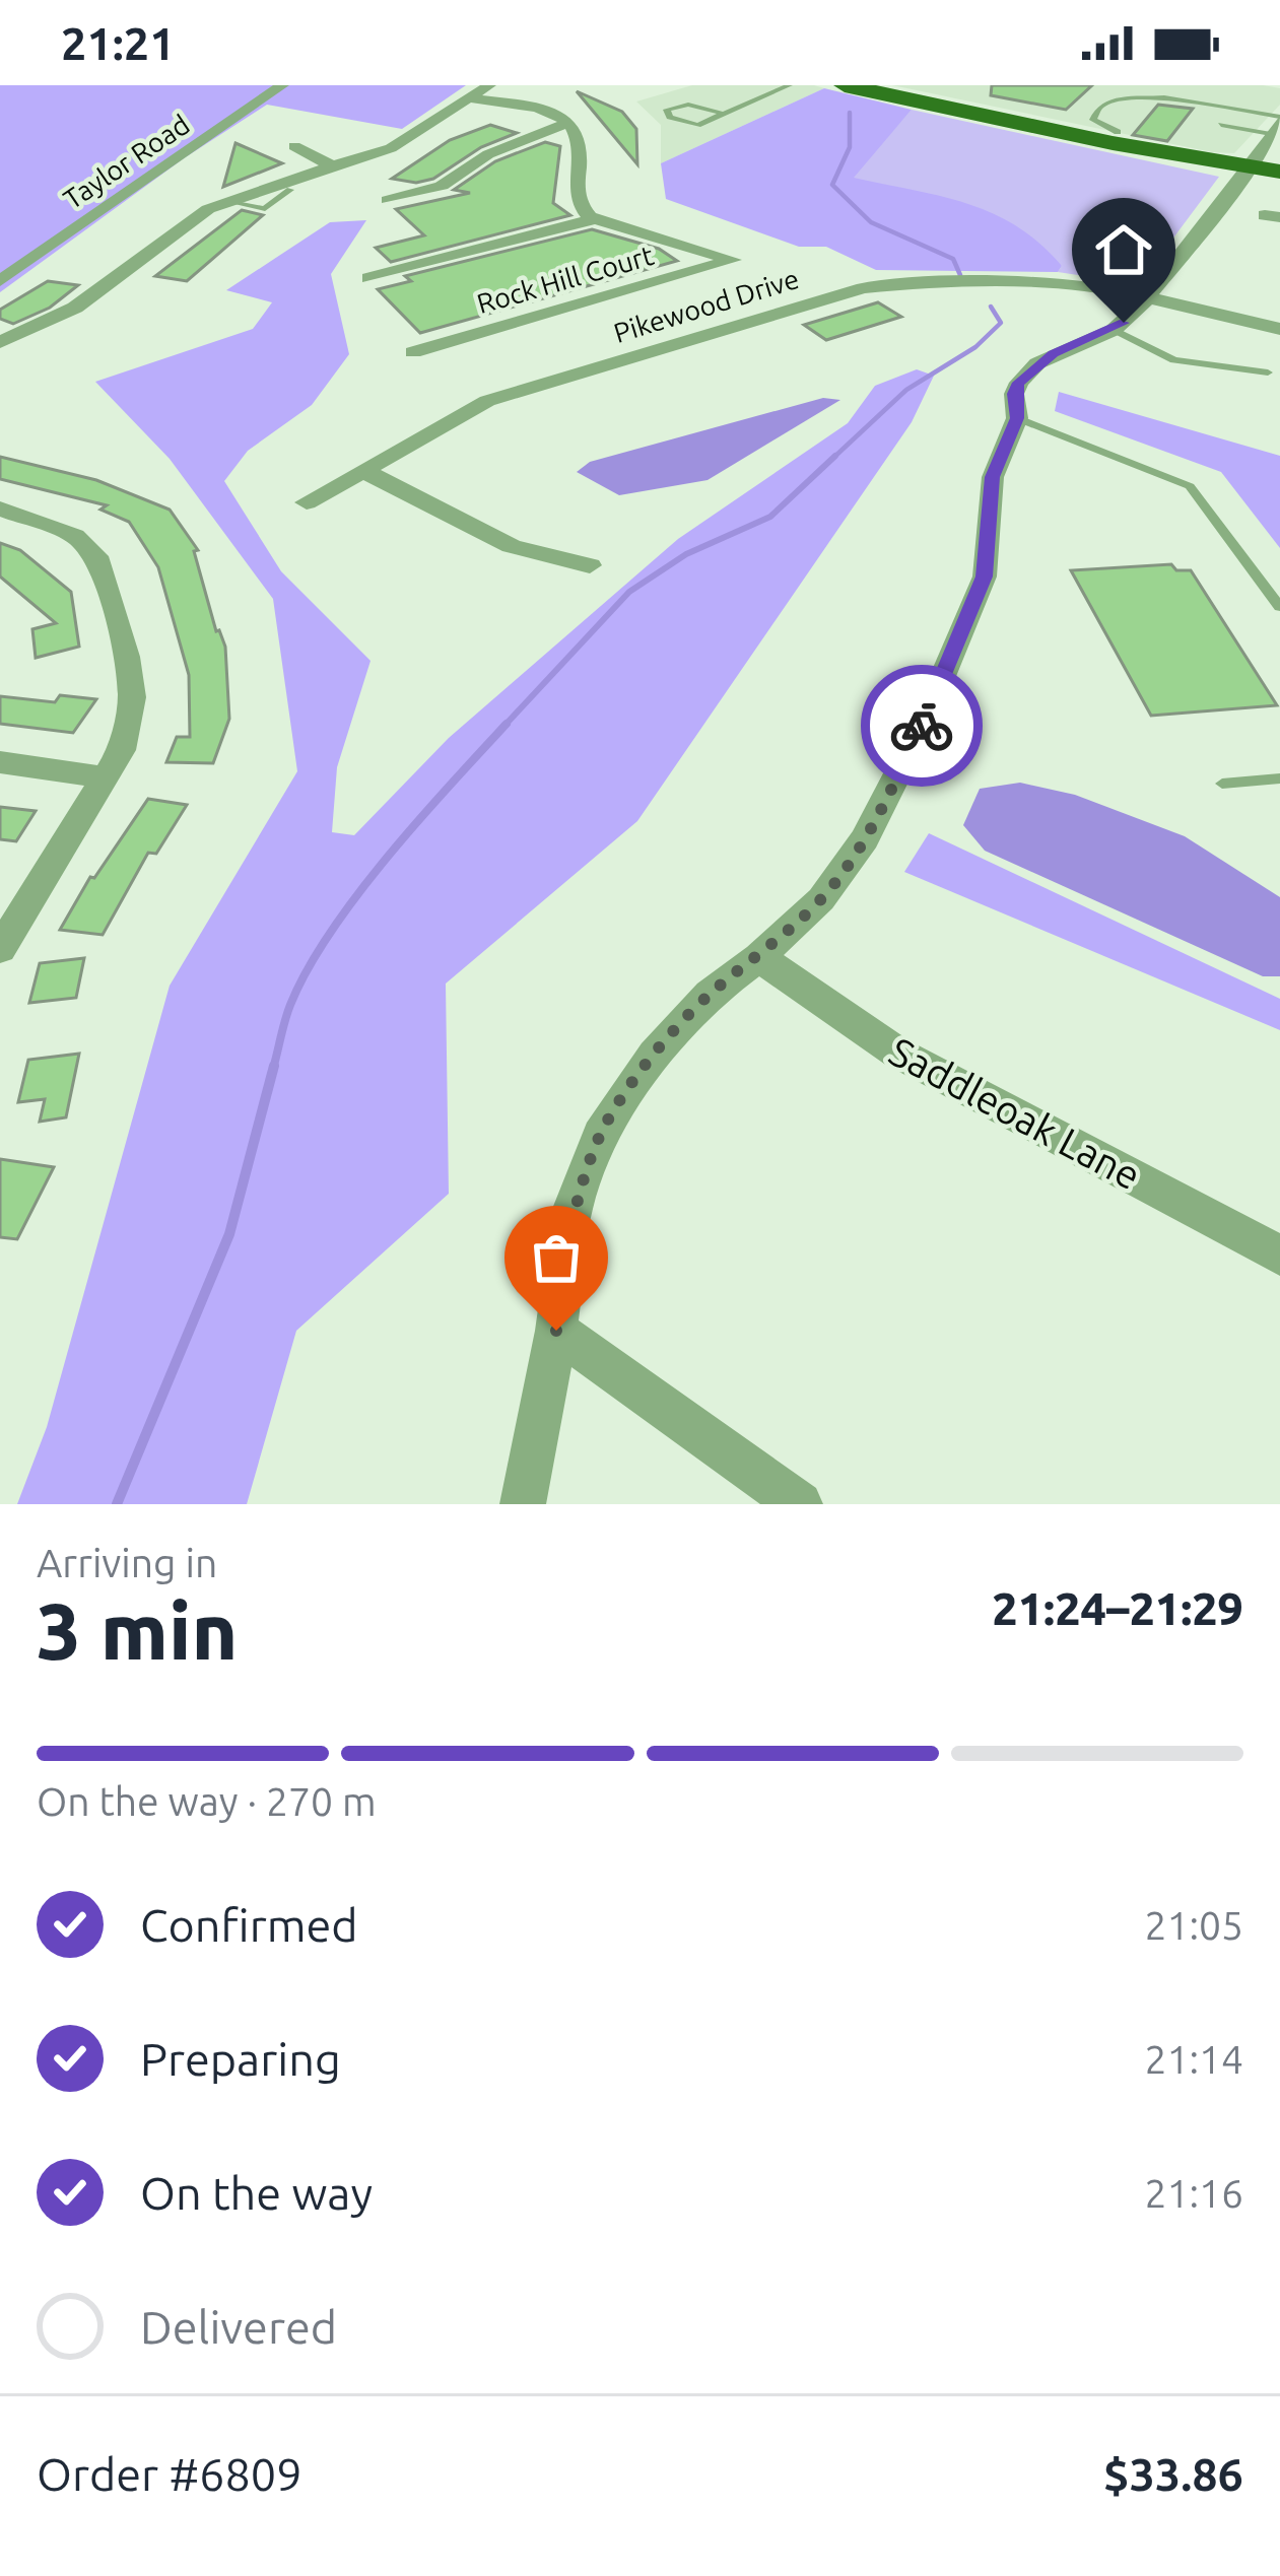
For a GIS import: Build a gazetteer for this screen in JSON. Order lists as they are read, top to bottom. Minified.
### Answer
{"streets":{"street":["Taylor Road","Rock Hill Court","Pikewood Drive","Saddleoak Lane"]},"page":{"status":"21:21","heading":["3 min","Arriving in","21:24–21:29"],"panel":["Order #6809","$33.86"],"bar":"On the way · 270 m","list":[["Confirmed","21:05"],["Preparing","21:14"],["On the way","21:16"],"Delivered"]}}
